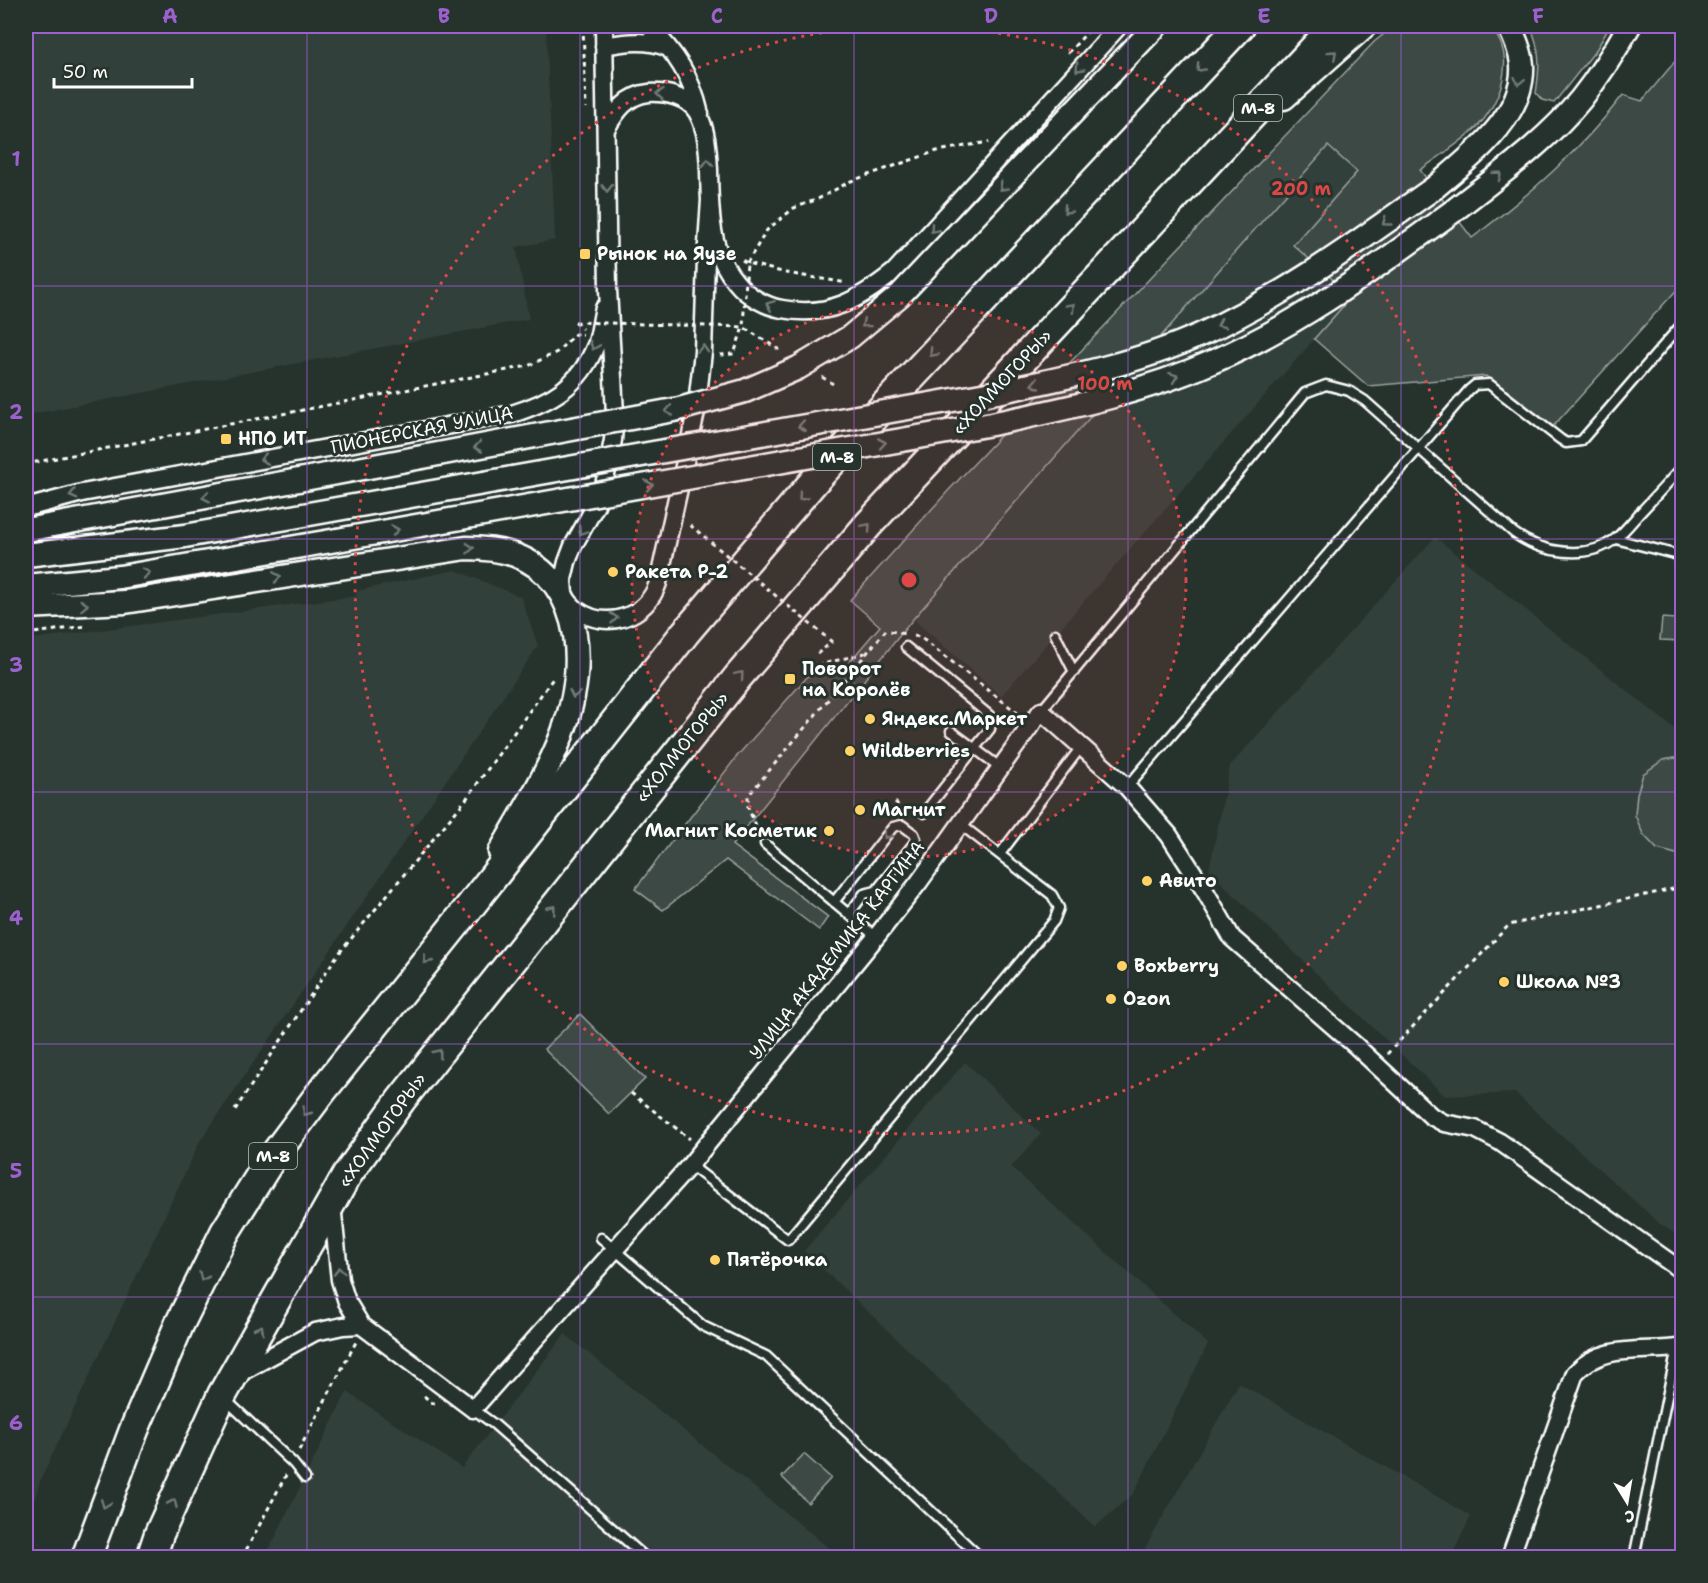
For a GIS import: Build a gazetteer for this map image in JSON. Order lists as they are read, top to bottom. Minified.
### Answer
{"streets":{"highway":["М-8","«ХОЛМОГОРЫ»"],"main road":["ПИОНЕРСКАЯ УЛИЦА"],"street":["УЛИЦА АКАДЕМИКА КАРГИНА"]},"places":{"transit":["Рынок на Яузе","НПО ИТ","Поворот на Королёв"],"other":["Ракета Р-2","Яндекс.Маркет","Wildberries","Магнит","Магнит Косметик","Авито","Boxberry","Школа №3","Ozon","Пятёрочка"]},"scale_bar":"50 m","north":"bottom","grid":{"columns":["A","B","C","D","E","F"],"rows":["1","2","3","4","5","6"]},"rings":["200 m","100 m"]}
